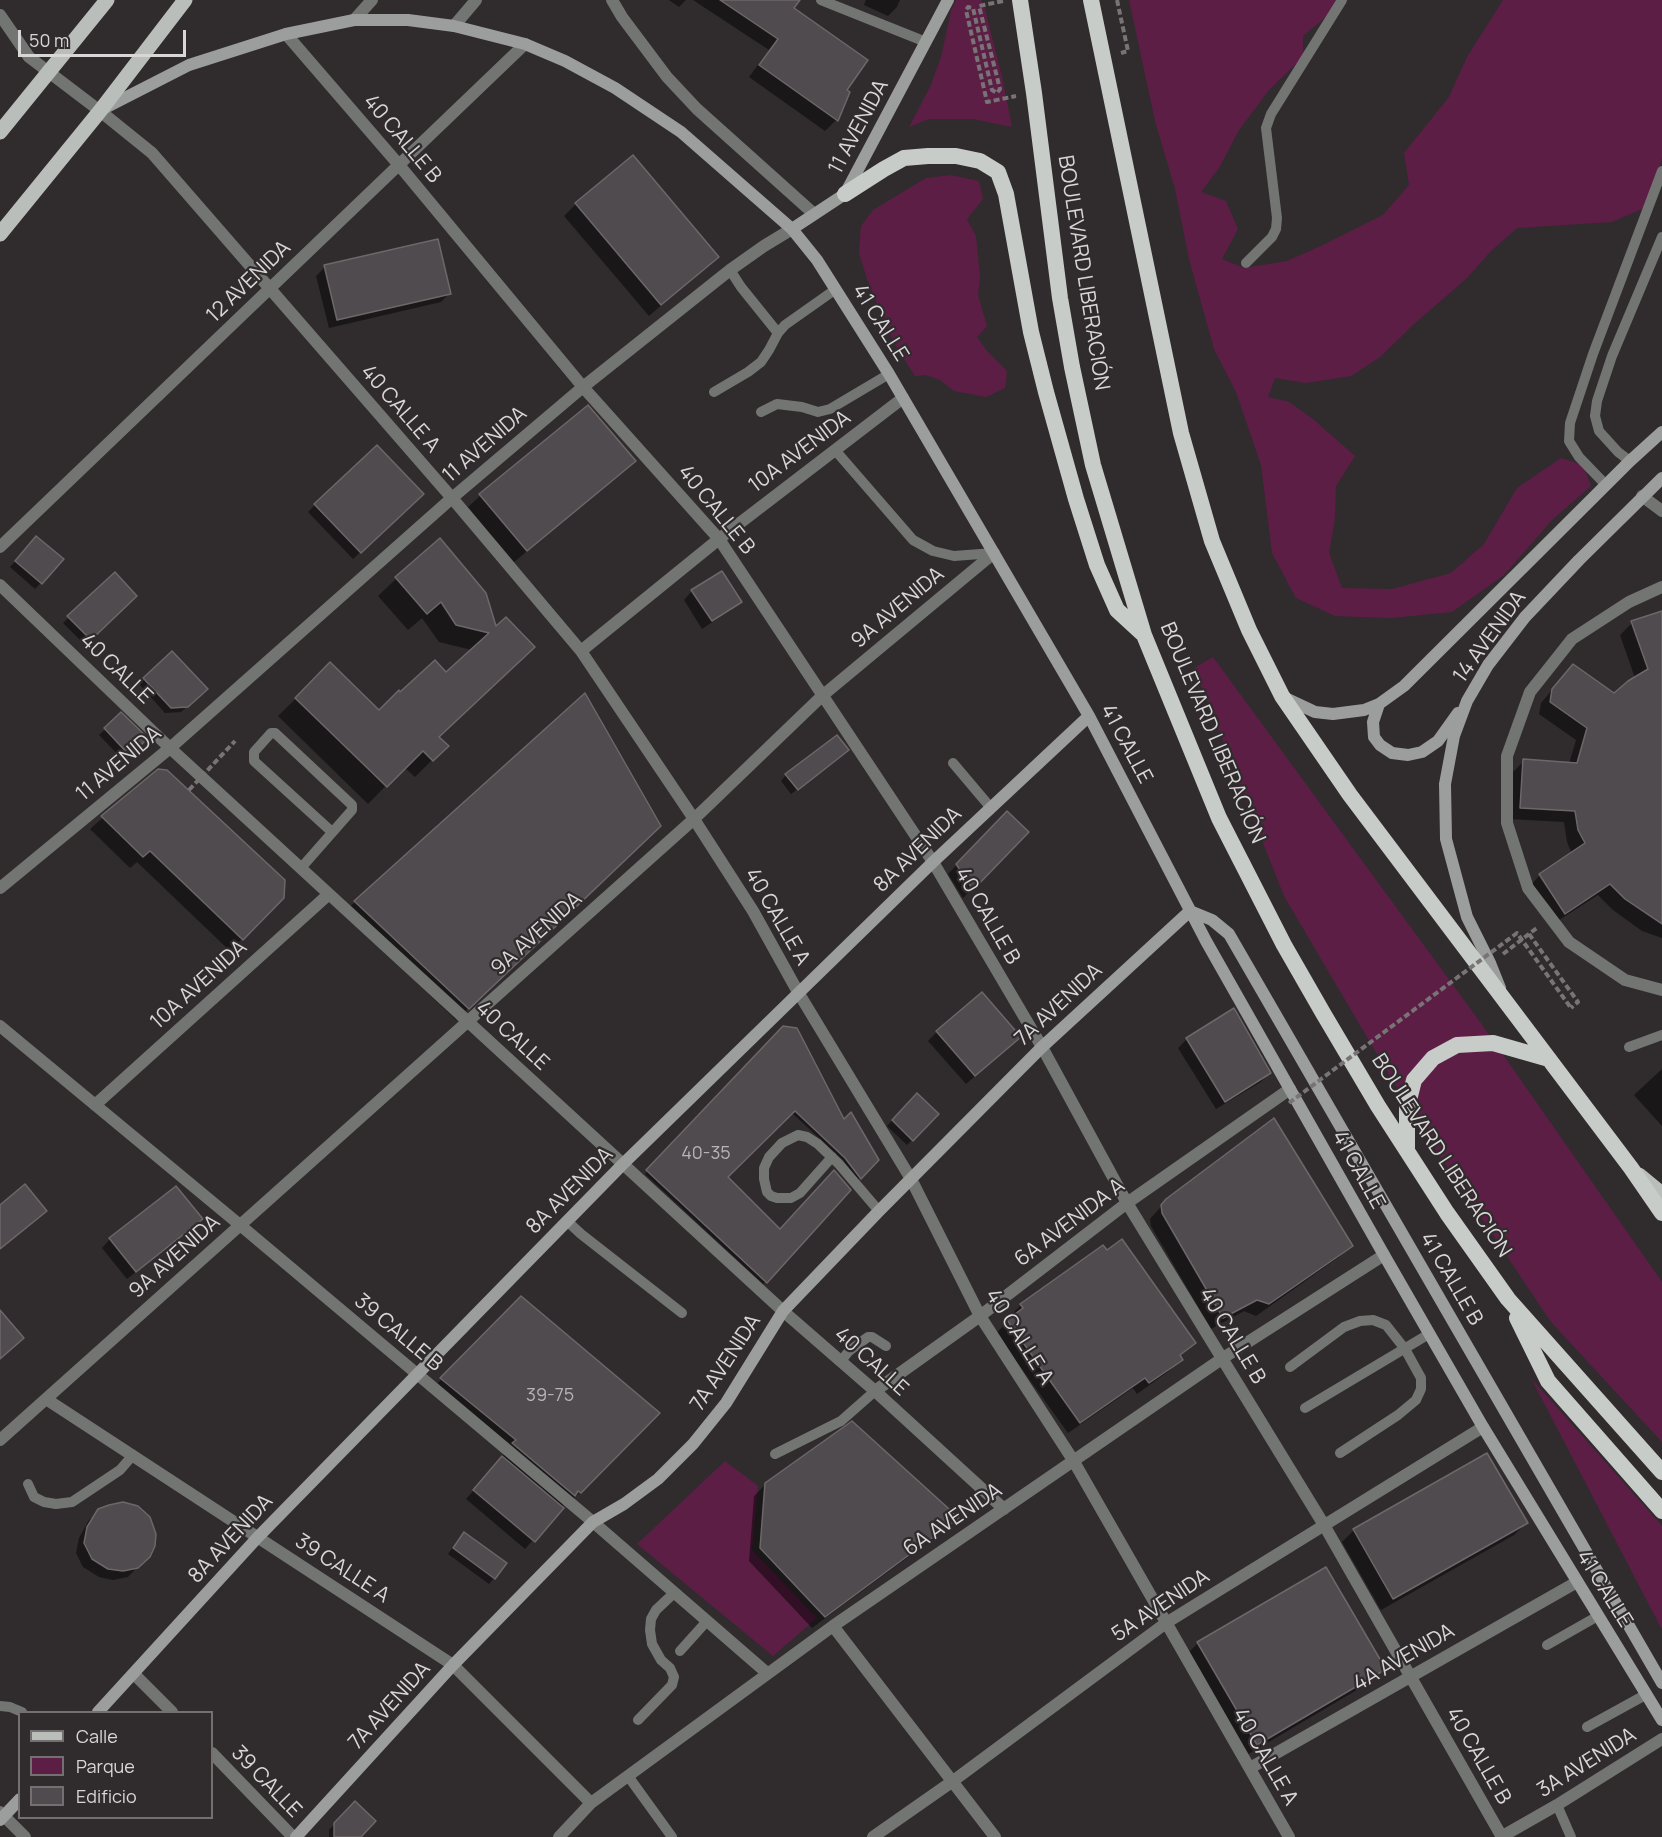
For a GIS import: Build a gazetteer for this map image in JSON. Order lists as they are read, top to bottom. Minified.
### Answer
{"streets":{"highway":["BOULEVARD LIBERACIÓN"],"main road":["11 AVENIDA","41 CALLE","14 AVENIDA","8A AVENIDA","7A AVENIDA","41 CALLE B"],"street":["40 CALLE B","12 AVENIDA","40 CALLE A","10A AVENIDA","9A AVENIDA","40 CALLE","6A AVENIDA A","39 CALLE B","6A AVENIDA","39 CALLE A","5A AVENIDA","4A AVENIDA","3A AVENIDA","39 CALLE"]},"crossings":[["11 AVENIDA","40 CALLE B"],["11 AVENIDA","41 CALLE"],["11 AVENIDA","40 CALLE A"],["11 AVENIDA","40 CALLE"],["40 CALLE B","12 AVENIDA"],["40 CALLE B","41 CALLE"],["40 CALLE B","10A AVENIDA"],["40 CALLE B","9A AVENIDA"],["40 CALLE B","8A AVENIDA"],["40 CALLE B","7A AVENIDA"],["40 CALLE B","6A AVENIDA A"],["40 CALLE B","6A AVENIDA"],["40 CALLE B","5A AVENIDA"],["40 CALLE B","4A AVENIDA"],["40 CALLE B","3A AVENIDA"],["12 AVENIDA","41 CALLE"],["12 AVENIDA","40 CALLE A"],["41 CALLE","40 CALLE A"],["41 CALLE","10A AVENIDA"],["41 CALLE","9A AVENIDA"],["41 CALLE","8A AVENIDA"],["41 CALLE","7A AVENIDA"],["41 CALLE","6A AVENIDA A"],["41 CALLE","41 CALLE B"],["41 CALLE","6A AVENIDA"],["41 CALLE","5A AVENIDA"],["41 CALLE","4A AVENIDA"],["40 CALLE A","10A AVENIDA"],["40 CALLE A","9A AVENIDA"],["40 CALLE A","8A AVENIDA"],["40 CALLE A","7A AVENIDA"],["40 CALLE A","6A AVENIDA A"],["40 CALLE A","6A AVENIDA"],["40 CALLE A","5A AVENIDA"],["40 CALLE A","4A AVENIDA"],["10A AVENIDA","40 CALLE"],["10A AVENIDA","39 CALLE B"],["9A AVENIDA","40 CALLE"],["9A AVENIDA","39 CALLE B"],["9A AVENIDA","39 CALLE A"],["40 CALLE","8A AVENIDA"],["40 CALLE","7A AVENIDA"],["40 CALLE","6A AVENIDA A"],["40 CALLE","6A AVENIDA"],["8A AVENIDA","39 CALLE B"],["8A AVENIDA","39 CALLE A"],["7A AVENIDA","41 CALLE B"],["7A AVENIDA","39 CALLE B"],["7A AVENIDA","39 CALLE A"],["7A AVENIDA","39 CALLE"],["39 CALLE B","6A AVENIDA"],["6A AVENIDA","39 CALLE A"]],"house_numbers":["40-35","39-75"],"legend":["Calle","Parque","Edificio"],"scale_bar":"50 m"}
